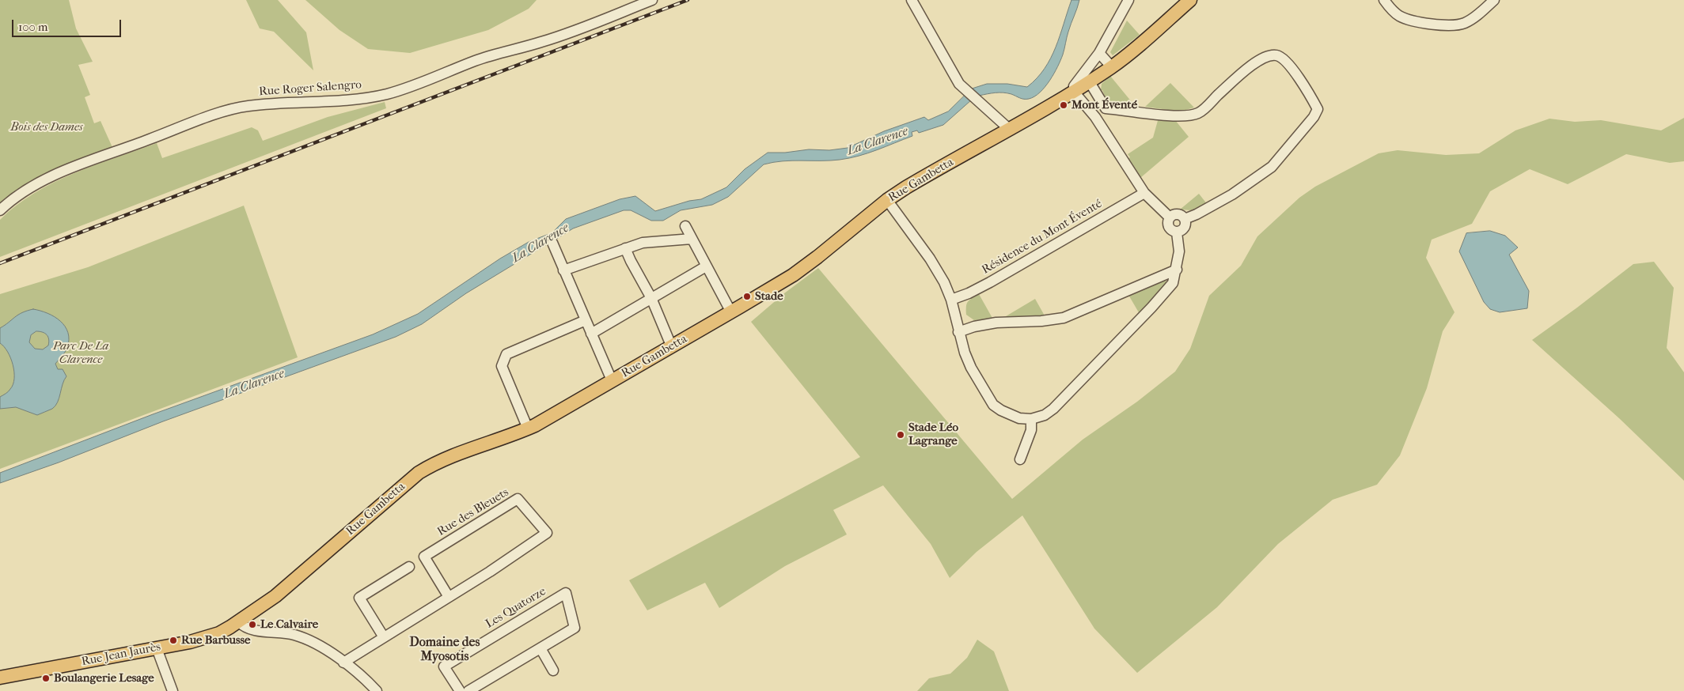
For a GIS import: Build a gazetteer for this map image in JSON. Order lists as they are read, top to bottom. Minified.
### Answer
{"streets":{"main road":["Rue Gambetta","Rue Jean Jaurès"],"street":["Rue Roger Salengro","Résidence du Mont Éventé","Rue des Bleuets","Les Quatorze"]},"crossings":[["Rue Gambetta","Rue Jean Jaurès"]],"districts":["Domaine des Myosotis"],"water":["La Clarence"],"parks":["Bois des Dames","Parc De La Clarence"],"places":["Mont Éventé","Stade","Stade Léo Lagrange","Le Calvaire","Rue Barbusse","Boulangerie Lesage"],"scale_bar":"100 m"}
